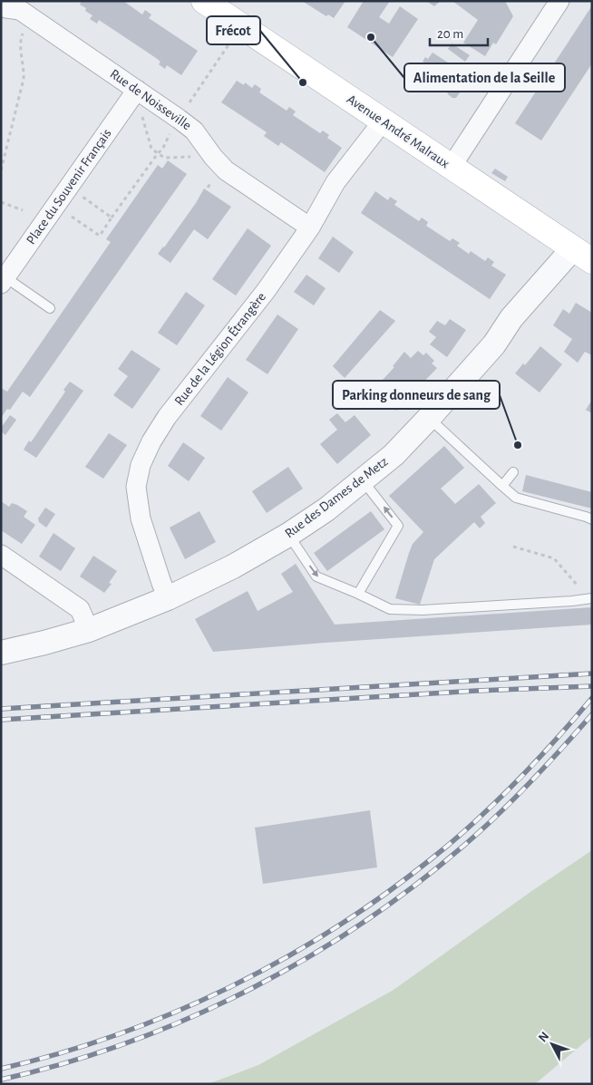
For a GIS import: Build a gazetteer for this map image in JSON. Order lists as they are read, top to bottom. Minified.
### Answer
{"streets":{"main road":["Avenue André Malraux"],"street":["Rue de Noisseville","Place du Souvenir Français","Rue de la Légion Étrangère","Rue des Dames de Metz"]},"crossings":[["Rue de Noisseville","Place du Souvenir Français"],["Rue de Noisseville","Rue de la Légion Étrangère"],["Avenue André Malraux","Rue de la Légion Étrangère"],["Avenue André Malraux","Rue des Dames de Metz"],["Rue de la Légion Étrangère","Rue des Dames de Metz"]],"places":["Alimentation de la Seille","Frécot","Parking donneurs de sang"],"scale_bar":"20 m","north":"top left"}
